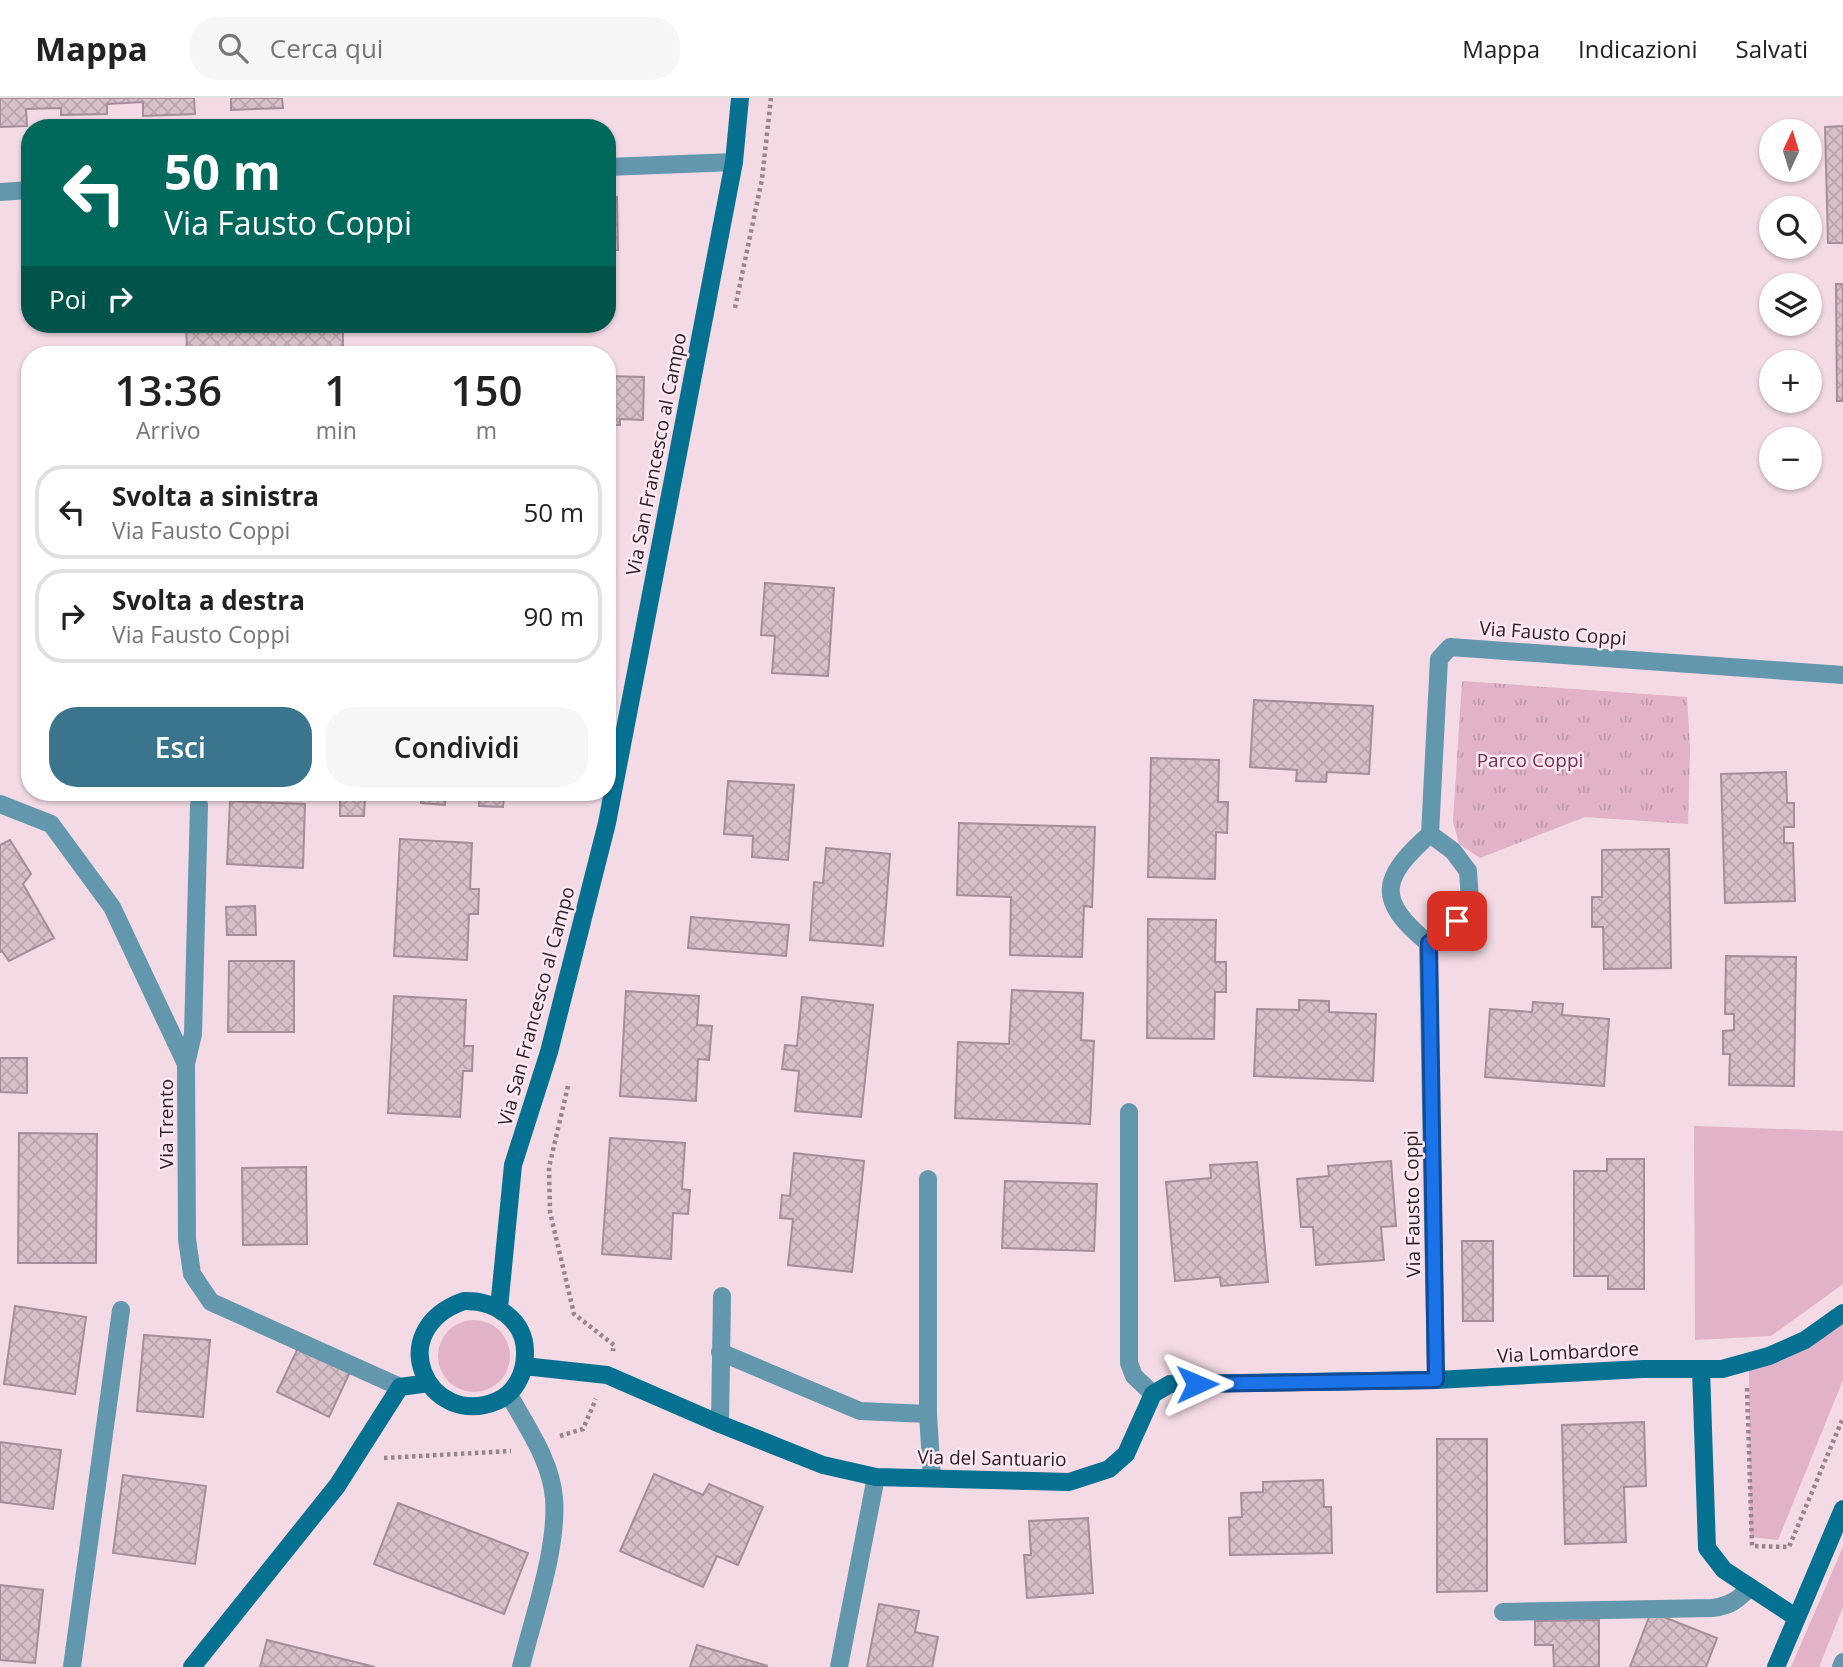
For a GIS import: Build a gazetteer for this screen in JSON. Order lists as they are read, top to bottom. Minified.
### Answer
{"streets":{"street":["Via San Francesco al Campo","Via Fausto Coppi","Via Trento","Via Lombardore","Via del Santuario"]},"crossings":[["Via San Francesco al Campo","Via del Santuario"],["Via Fausto Coppi","Via Lombardore"]],"parks":["Parco Coppi"],"north":"top","page":{"header":"Mappa","search":"Cerca qui","nav":["Mappa","Indicazioni","Salvati"],"map_buttons":["+","−"],"turn":["50 m","Via Fausto Coppi"],"then":"Poi","eta":["13:36","Arrivo","1","min","150","m"],"list":[{"name":"Svolta a sinistra","note":"Via Fausto Coppi","value":"50 m"},{"name":"Svolta a destra","note":"Via Fausto Coppi","value":"90 m"}],"buttons":["Esci","Condividi"]}}
